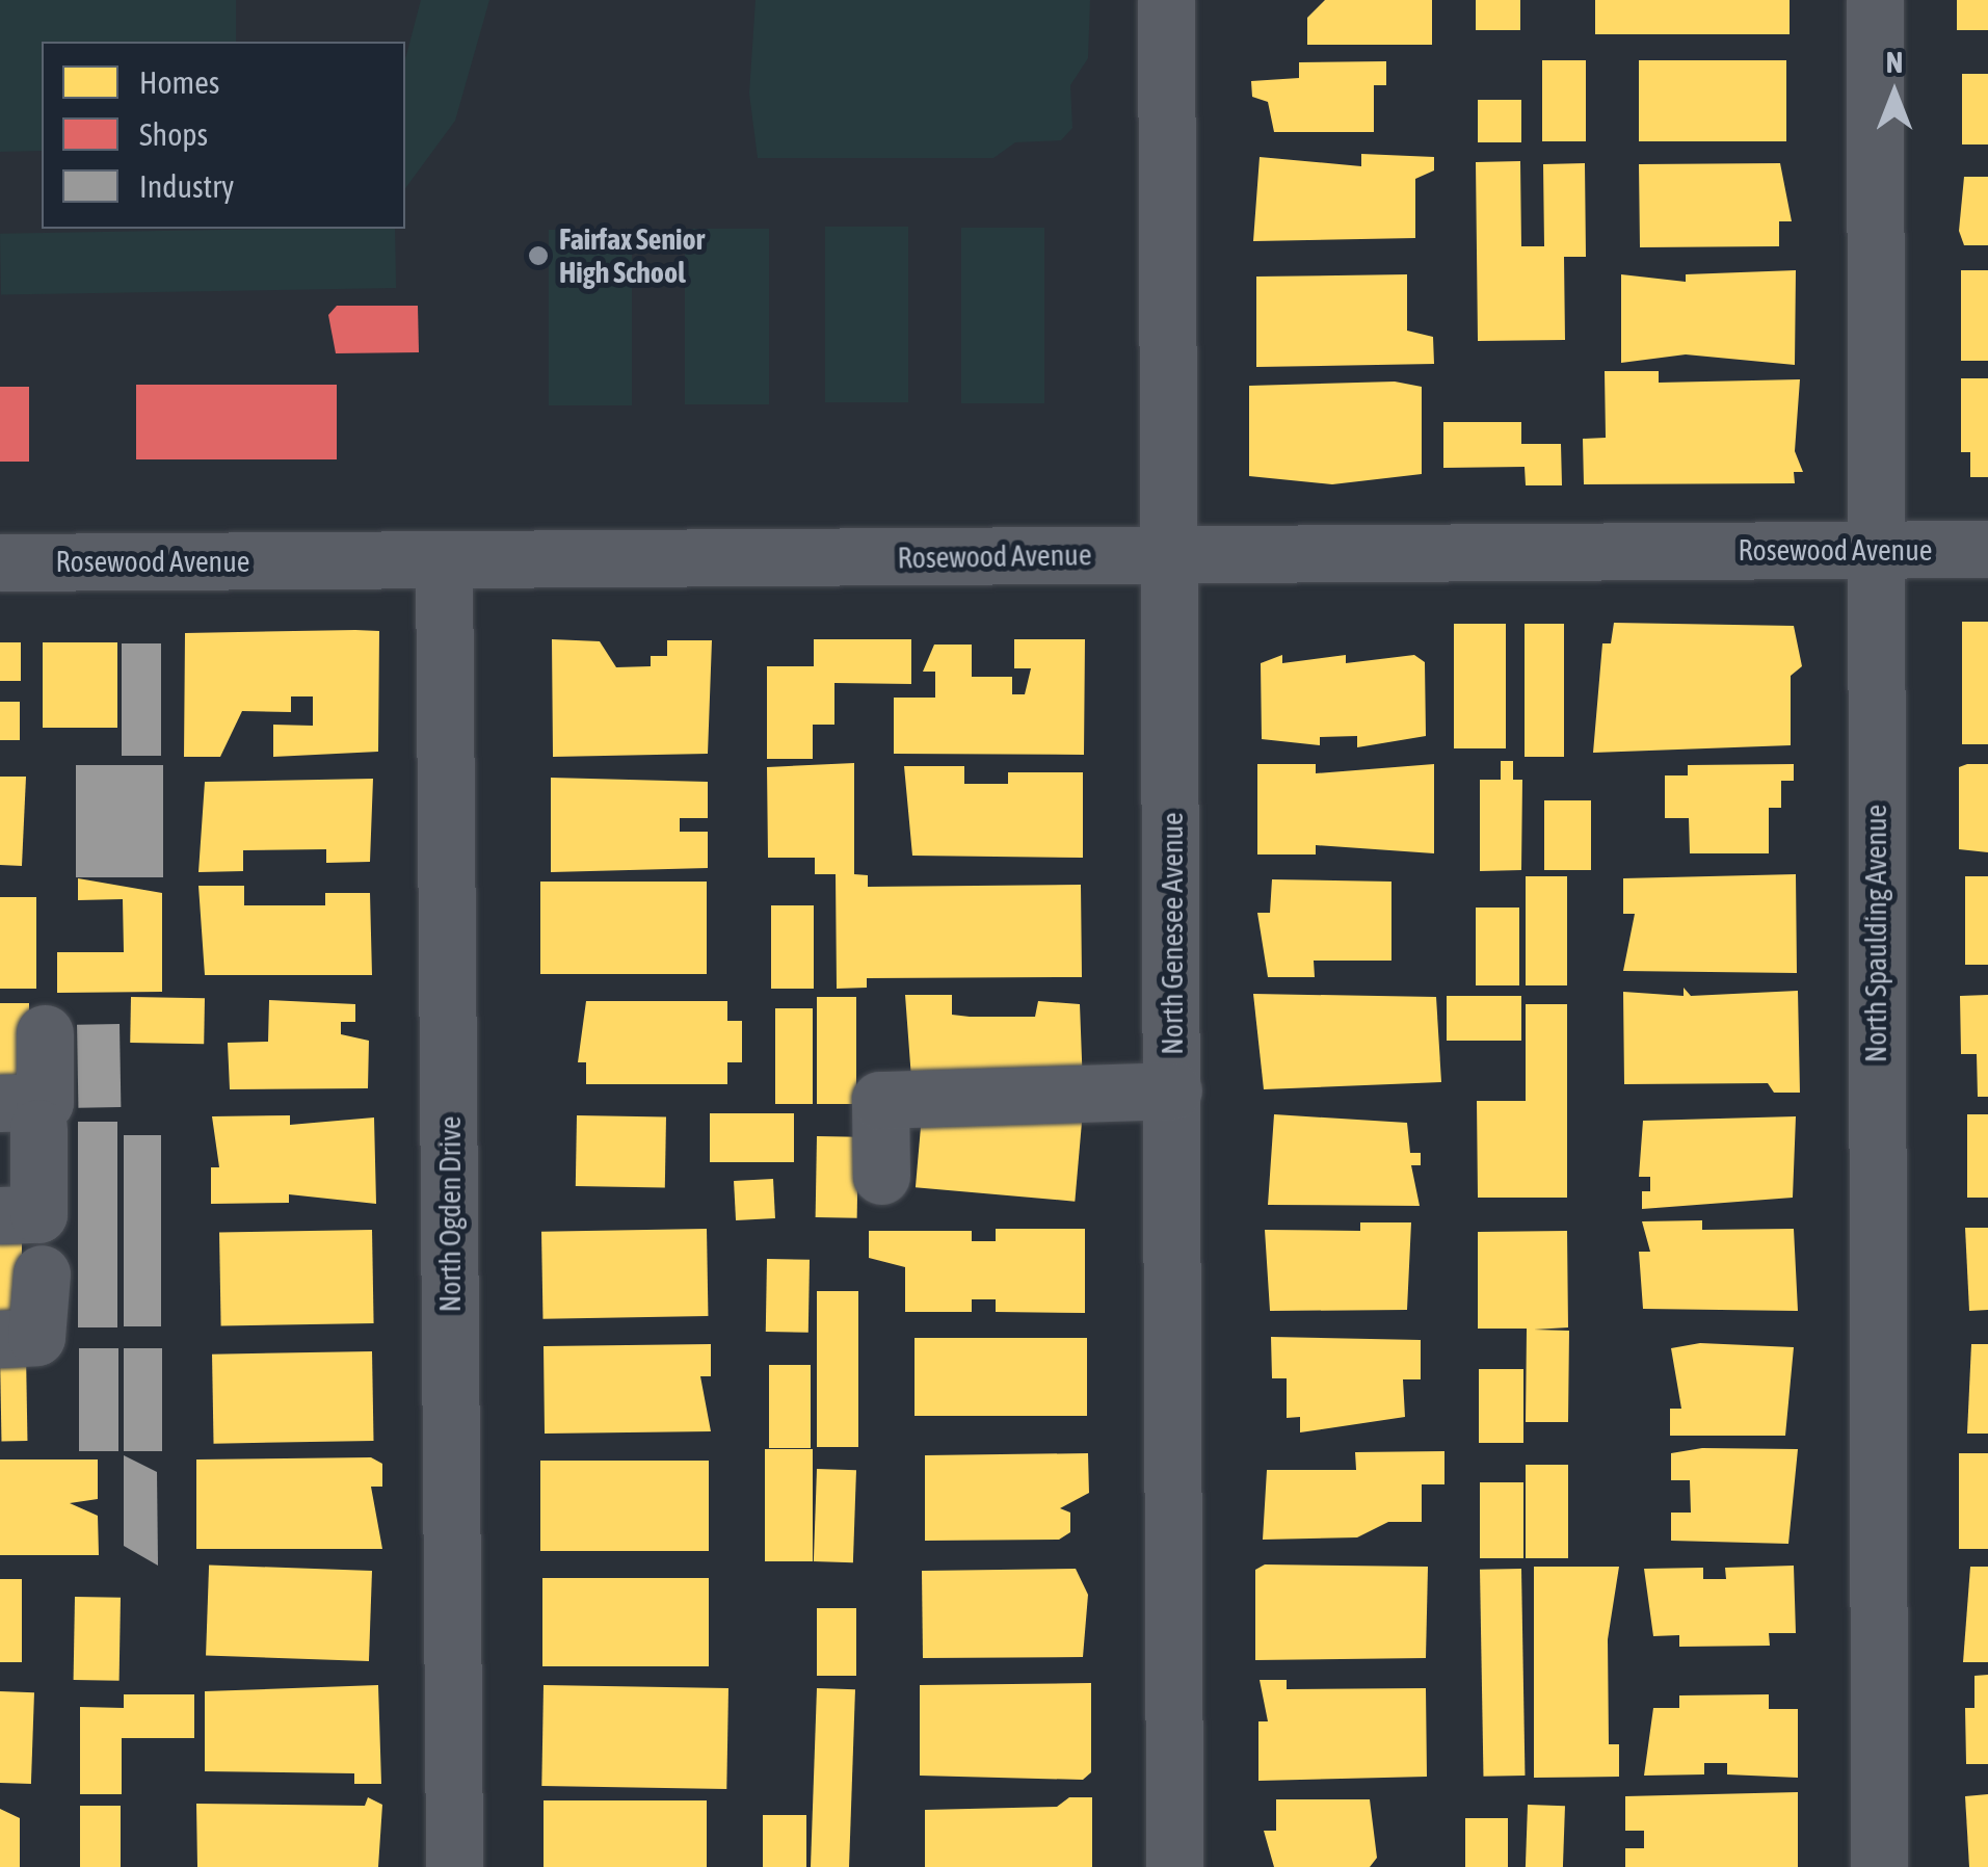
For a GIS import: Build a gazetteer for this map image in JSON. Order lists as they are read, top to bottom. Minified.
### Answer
{"streets":{"street":["Rosewood Avenue","North Genesee Avenue","North Spaulding Avenue","North Ogden Drive"]},"crossings":[["Rosewood Avenue","North Genesee Avenue"],["Rosewood Avenue","North Spaulding Avenue"],["Rosewood Avenue","North Ogden Drive"]],"places":["Fairfax Senior High School"],"legend":["Homes","Shops","Industry"],"north":"top"}
